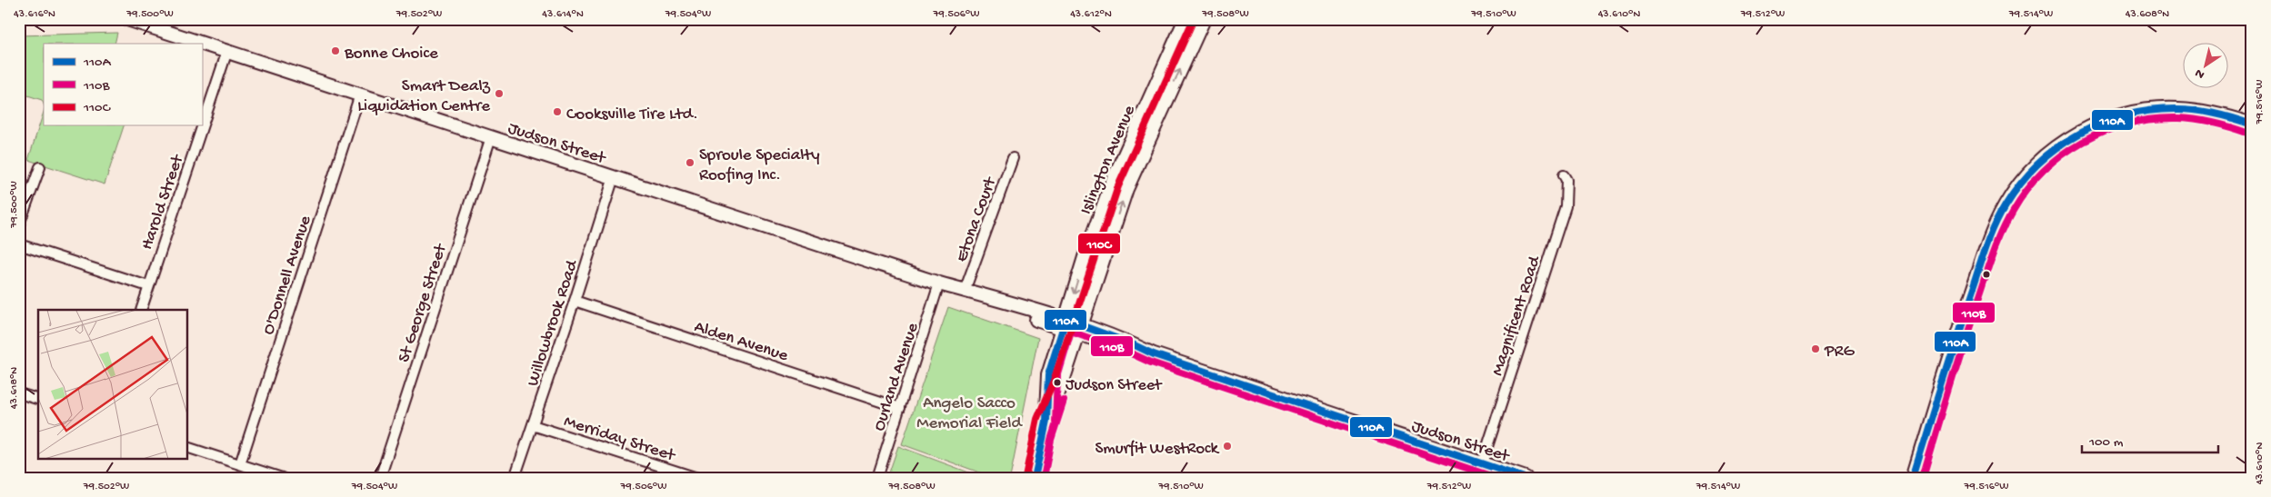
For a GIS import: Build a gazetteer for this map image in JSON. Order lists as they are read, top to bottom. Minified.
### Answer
{"streets":{"main road":["Judson Street","Islington Avenue"],"street":["Harold Street","Etona Court","O'Donnell Avenue","St George Street","Magnificent Road","Willowbrook Road","Alden Avenue","Ourland Avenue","Merriday Street"]},"crossings":[["Judson Street","Islington Avenue"],["Judson Street","Harold Street"],["Judson Street","Etona Court"],["Judson Street","O'Donnell Avenue"],["Judson Street","St George Street"],["Judson Street","Magnificent Road"],["Judson Street","Willowbrook Road"],["Judson Street","Ourland Avenue"],["Willowbrook Road","Alden Avenue"],["Willowbrook Road","Merriday Street"],["Alden Avenue","Ourland Avenue"]],"parks":["Angelo Sacco Memorial Field"],"places":["Bonne Choice","Smart Dealz Liquidation Centre","Cooksville Tire Ltd.","Sproule Specialty Roofing Inc.","PRG","Judson Street","Smurfit WestRock"],"lines":["transit line 110C","transit line 110A","transit line 110B"],"legend":["110A","110B","110C"],"scale_bar":"100 m","north":"bottom left","coordinates":["43.616°N","79.500°W","79.502°W","43.614°N","79.504°W","79.506°W","43.612°N","79.508°W","79.510°W","43.610°N","79.512°W","79.514°W","43.608°N","79.516°W","43.618°N"]}
